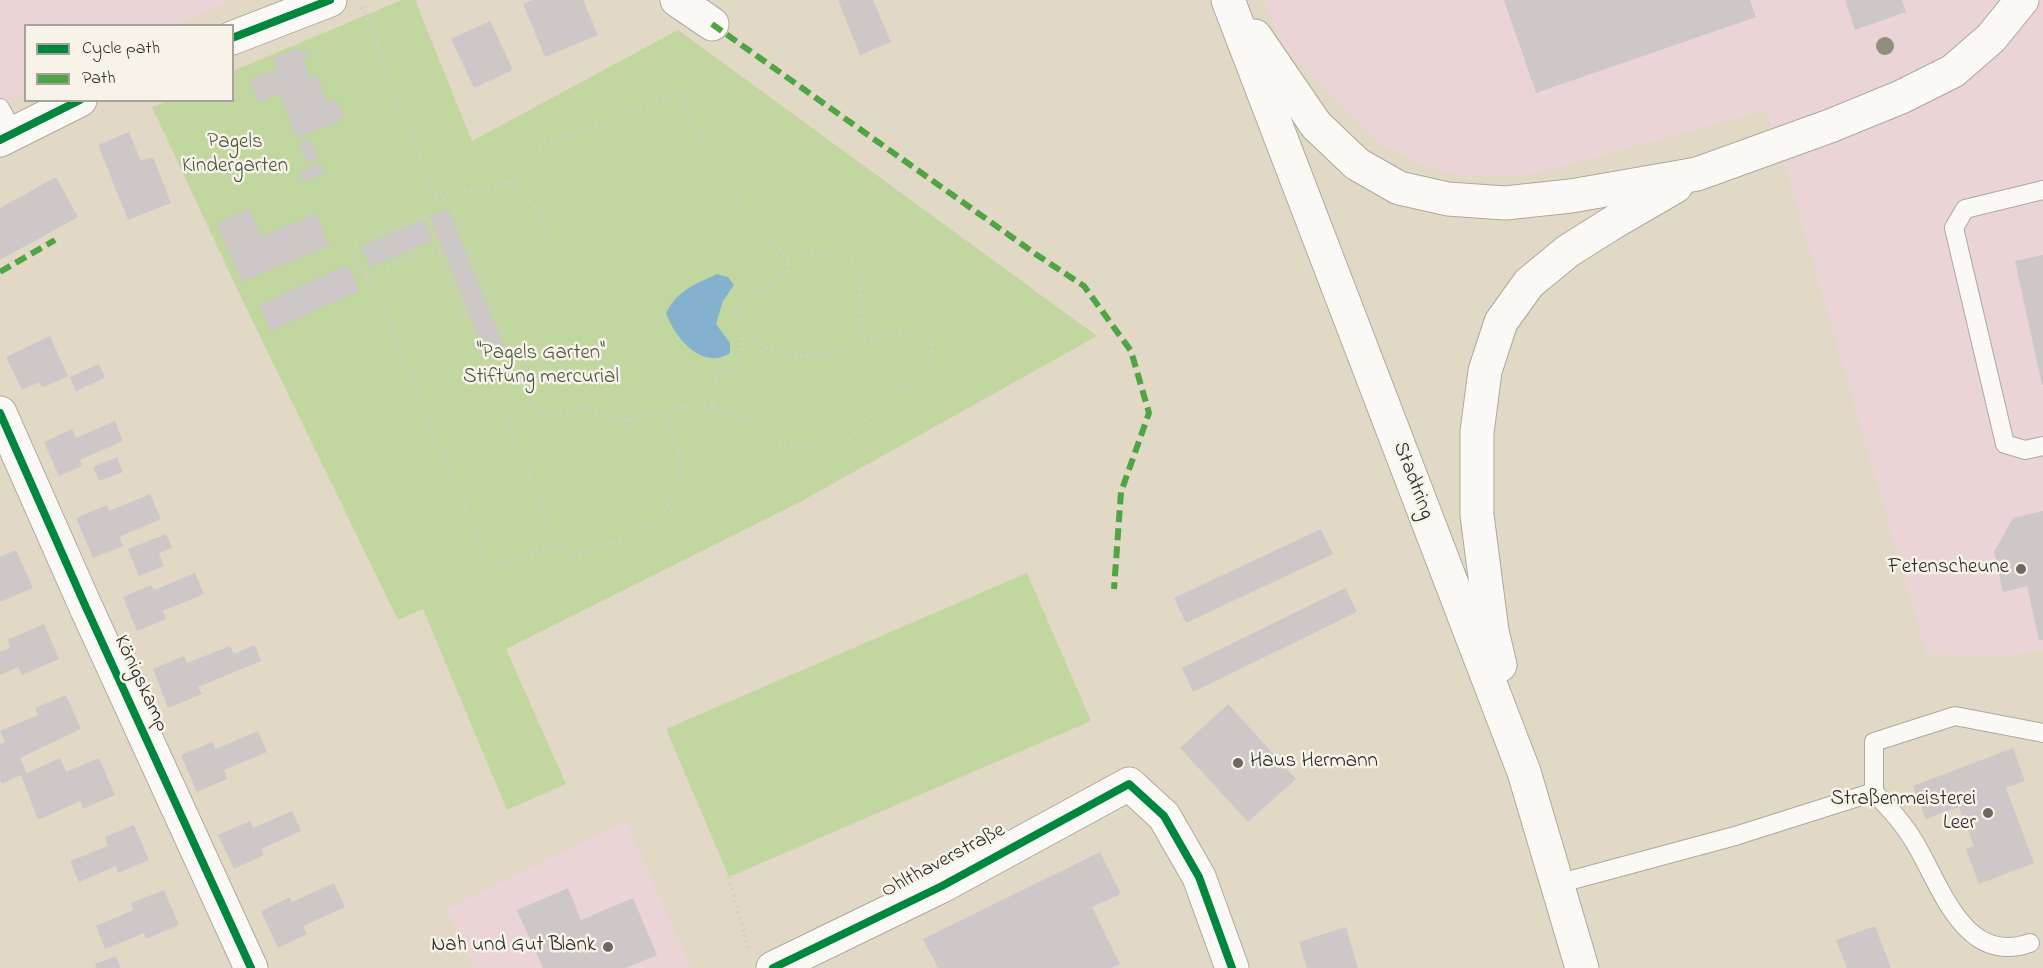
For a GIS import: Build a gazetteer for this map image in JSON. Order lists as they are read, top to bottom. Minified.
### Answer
{"streets":{"main road":["Stadtring","Königskamp","Ohlthaverstraße"]},"parks":["Pagels Kindergarten","\"Pagels Garten\" Stiftung mercurial"],"places":["Fetenscheune","Haus Hermann","Straßenmeisterei Leer","Nah und Gut Blank"],"legend":["Cycle path","Path"]}
